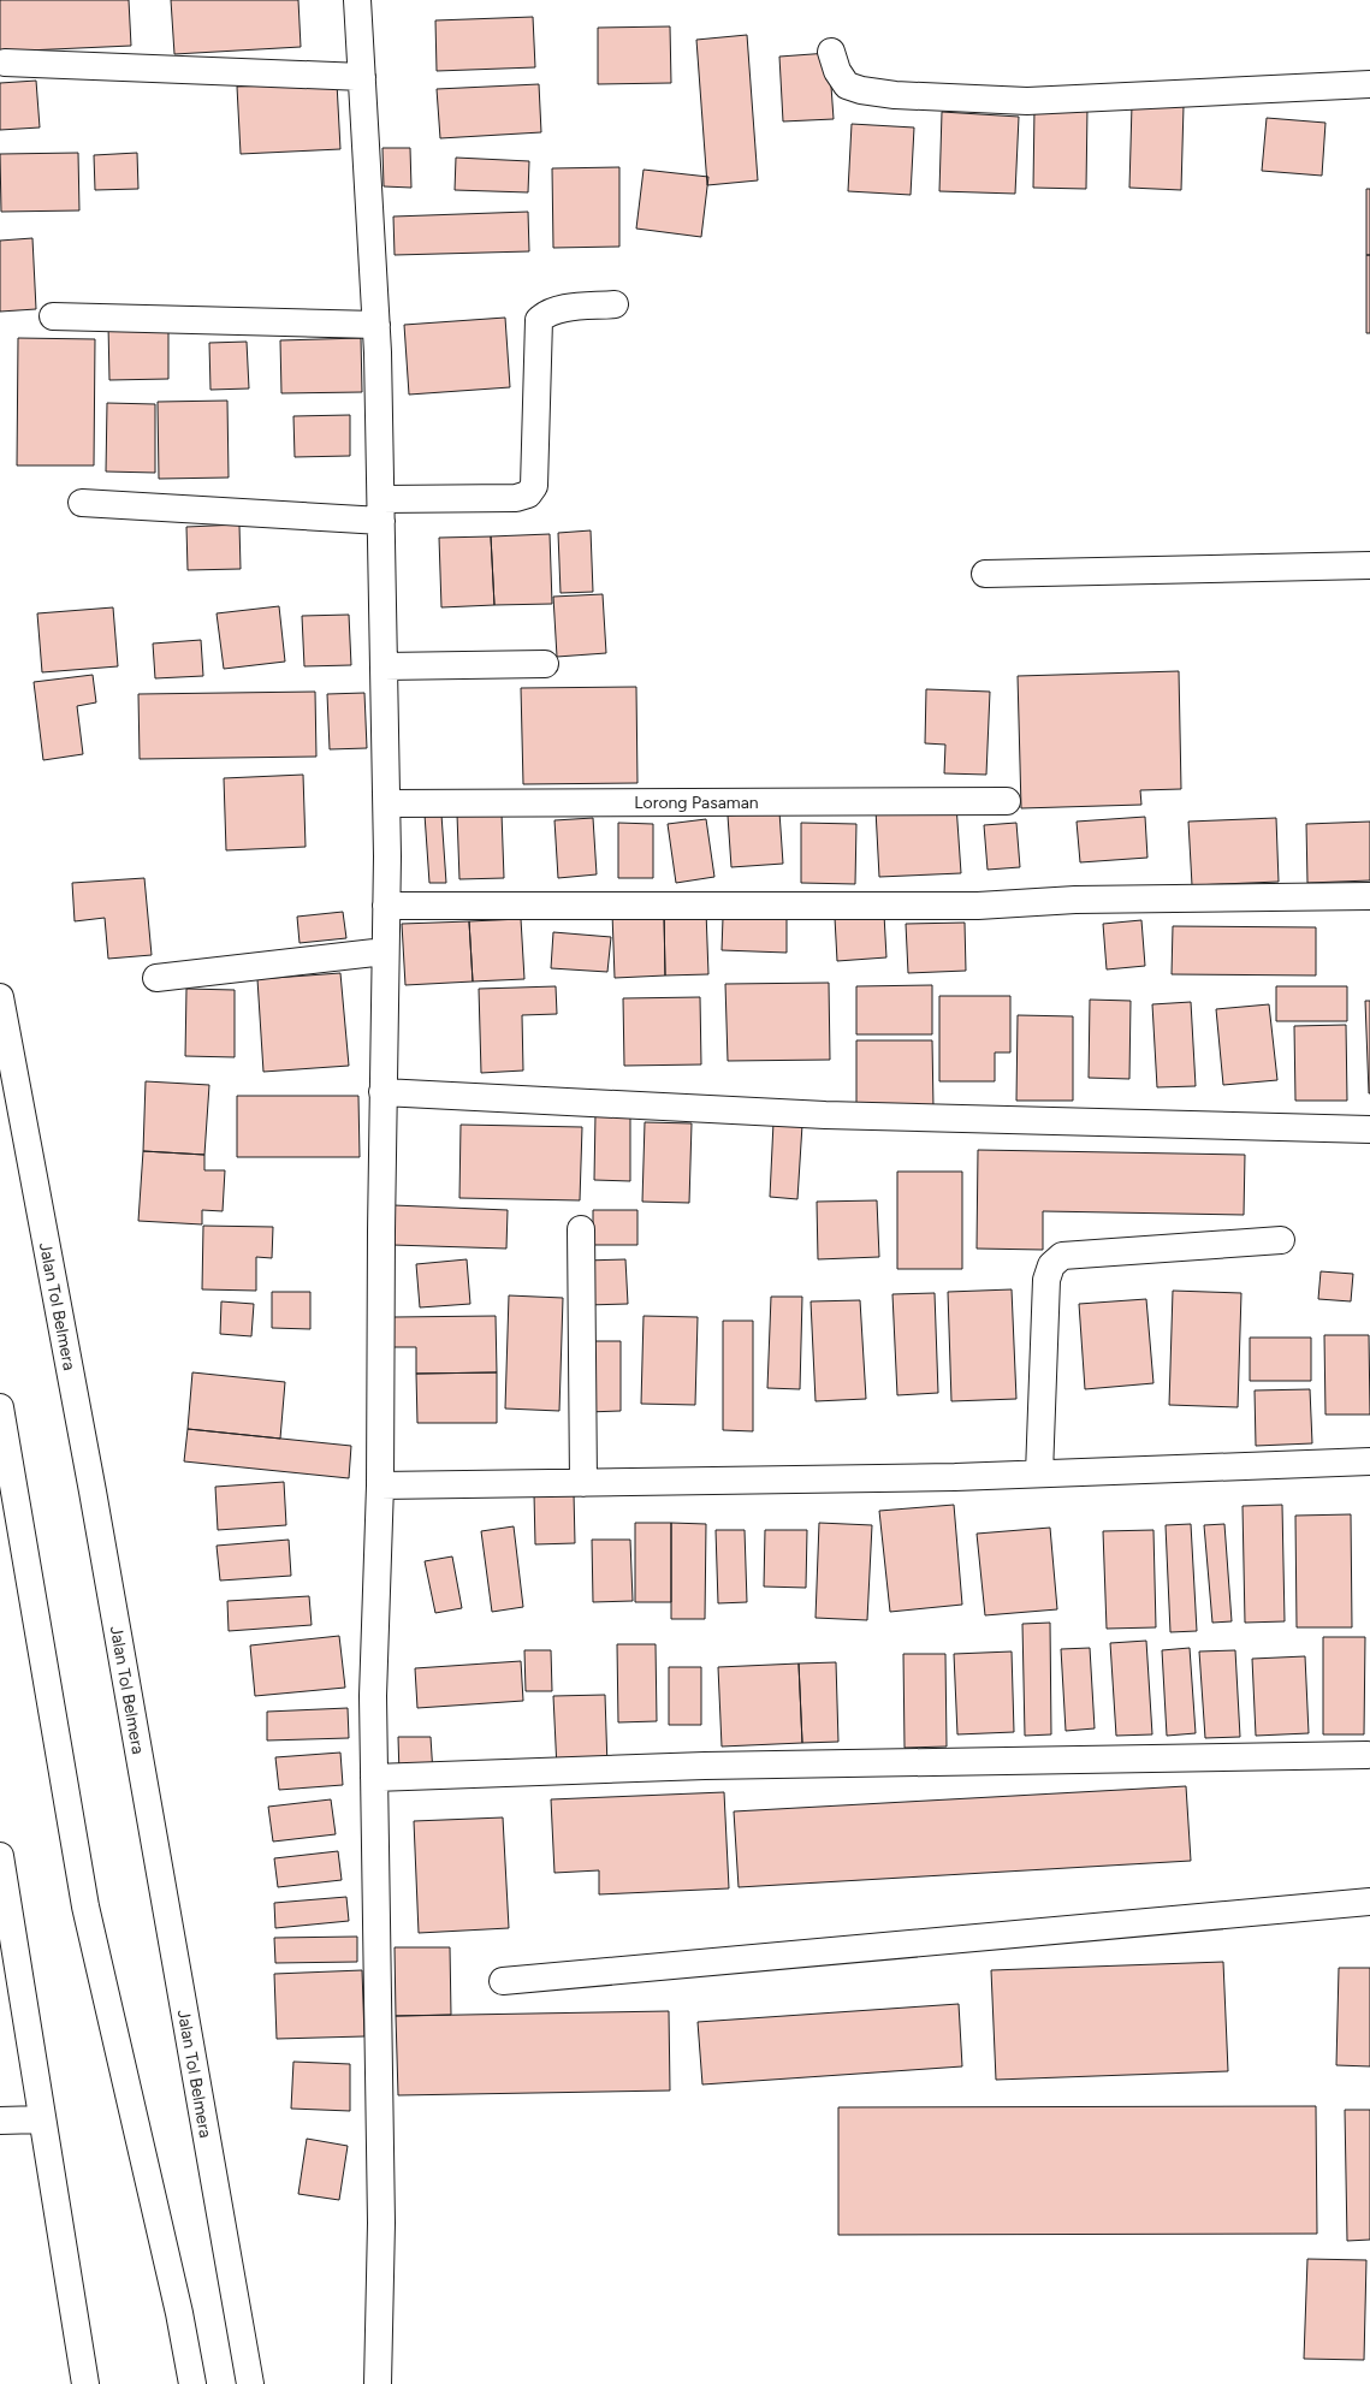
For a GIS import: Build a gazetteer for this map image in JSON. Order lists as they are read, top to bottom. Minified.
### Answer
{"streets":{"main road":["Lorong Pasaman","Jalan Tol Belmera"]}}
